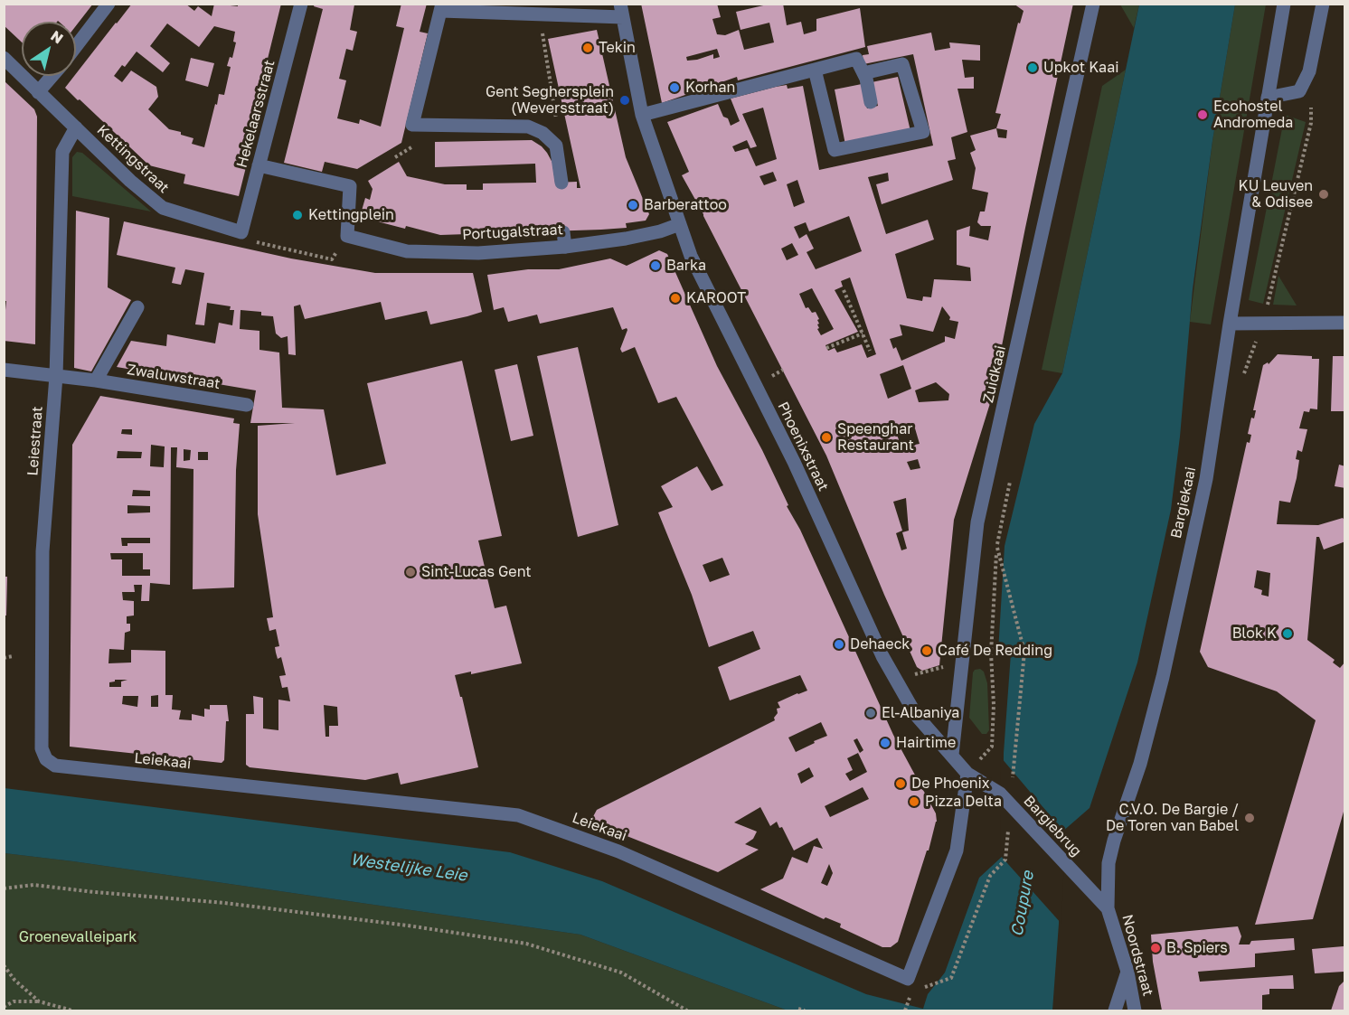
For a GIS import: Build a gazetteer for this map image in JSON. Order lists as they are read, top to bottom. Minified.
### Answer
{"streets":{"street":["Hekelaarsstraat","Kettingstraat","Portugalstraat","Zuidkaai","Zwaluwstraat","Leiestraat","Phoenixstraat","Bargiekaai","Leiekaai","Bargiebrug","Noordstraat"]},"crossings":[["Hekelaarsstraat","Kettingstraat"],["Kettingstraat","Leiestraat"],["Portugalstraat","Phoenixstraat"],["Zuidkaai","Phoenixstraat"],["Zwaluwstraat","Leiestraat"],["Leiestraat","Leiekaai"],["Phoenixstraat","Leiekaai"],["Phoenixstraat","Bargiebrug"],["Bargiekaai","Bargiebrug"],["Bargiekaai","Noordstraat"],["Leiekaai","Bargiebrug"],["Bargiebrug","Noordstraat"]],"water":["Westelijke Leie","Coupure"],"parks":["Groenevalleipark"],"places":["Tekin","Upkot Kaai","Korhan","Gent Seghersplein (Weversstraat)","Ecohostel Andromeda","KU Leuven & Odisee","Barberattoo","Kettingplein","Barka","KAROOT","Speenghar Restaurant","Sint-Lucas Gent","Blok K","Dehaeck","Café De Redding","El-Albaniya","Hairtime","De Phoenix","Pizza Delta","C.V.O. De Bargie / De Toren van Babel","B. Spiers"],"north":"top right"}
